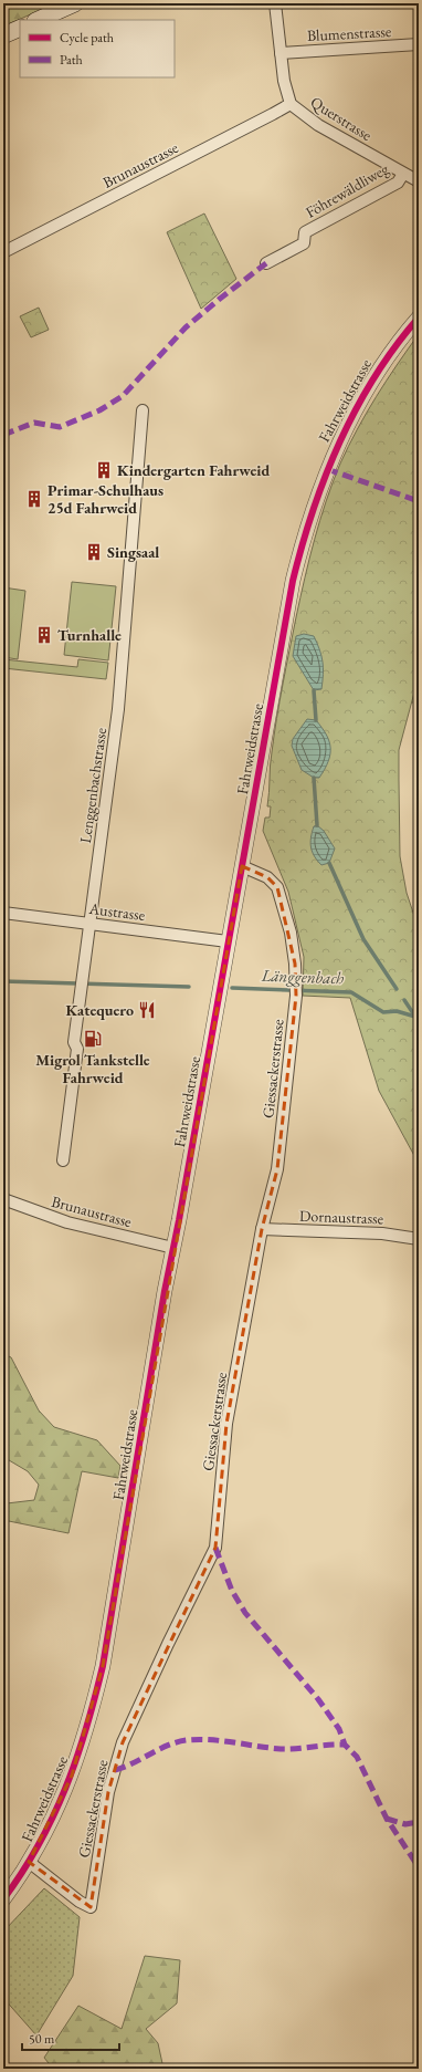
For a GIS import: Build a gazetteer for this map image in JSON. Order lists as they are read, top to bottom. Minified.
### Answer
{"streets":{"street":["Blumenstrasse","Querstrasse","Brunaustrasse","Föhrewäldliweg","Fahrweidstrasse","Lenggenbachstrasse","Austrasse","Giessackerstrasse","Dornaustrasse"]},"crossings":[["Blumenstrasse","Querstrasse"],["Querstrasse","Brunaustrasse"],["Querstrasse","Föhrewäldliweg"],["Brunaustrasse","Fahrweidstrasse"],["Fahrweidstrasse","Austrasse"],["Fahrweidstrasse","Giessackerstrasse"],["Lenggenbachstrasse","Austrasse"],["Giessackerstrasse","Dornaustrasse"]],"water":["Länggenbach"],"places":{"building":["Kindergarten Fahrweid","Primar-Schulhaus 25d Fahrweid","Singsaal","Turnhalle"],"restaurant":["Katequero"],"fuel station":["Migrol Tankstelle Fahrweid"]},"legend":["Cycle path","Path"],"scale_bar":"50 m"}
